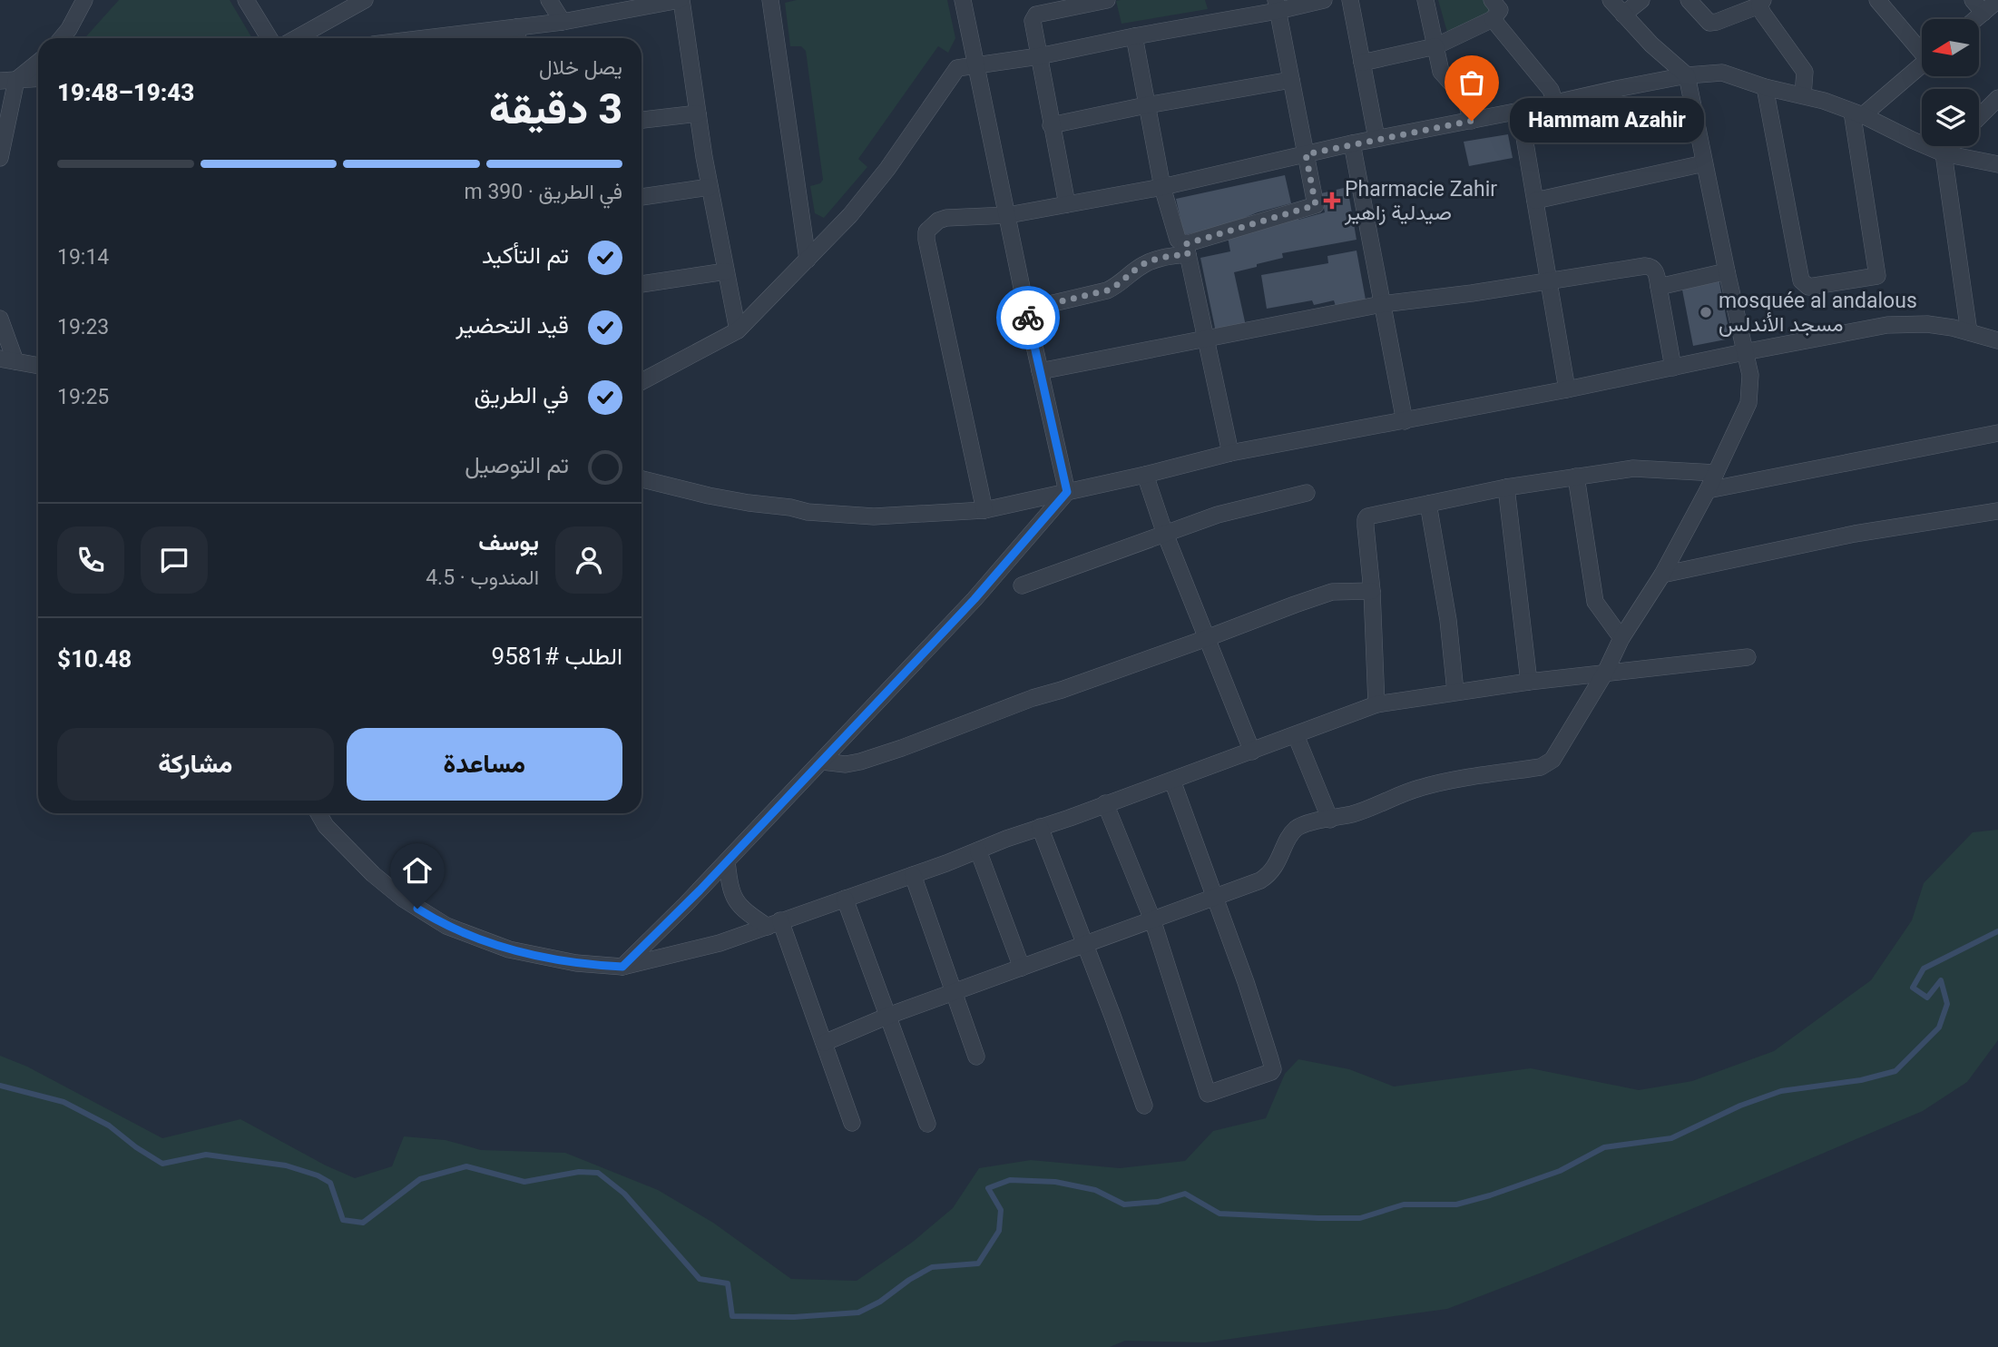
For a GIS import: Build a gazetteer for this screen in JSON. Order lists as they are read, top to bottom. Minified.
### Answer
{"places":{"other":["Hammam Azahir","mosquée al andalous مسجد الأندلس"],"health":["Pharmacie Zahir صيدلية زاهير"]},"north":"left","page":{"heading":["3 دقيقة","يصل خلال","19:43–19:48"],"panel":["يوسف","المندوب · 4.5","الطلب #9581","$10.48"],"bubble":"Hammam Azahir","bar":"في الطريق · 390 m","list":[["تم التأكيد","19:14"],["قيد التحضير","19:23"],["في الطريق","19:25"],"تم التوصيل"],"buttons":["مساعدة","مشاركة"]}}
